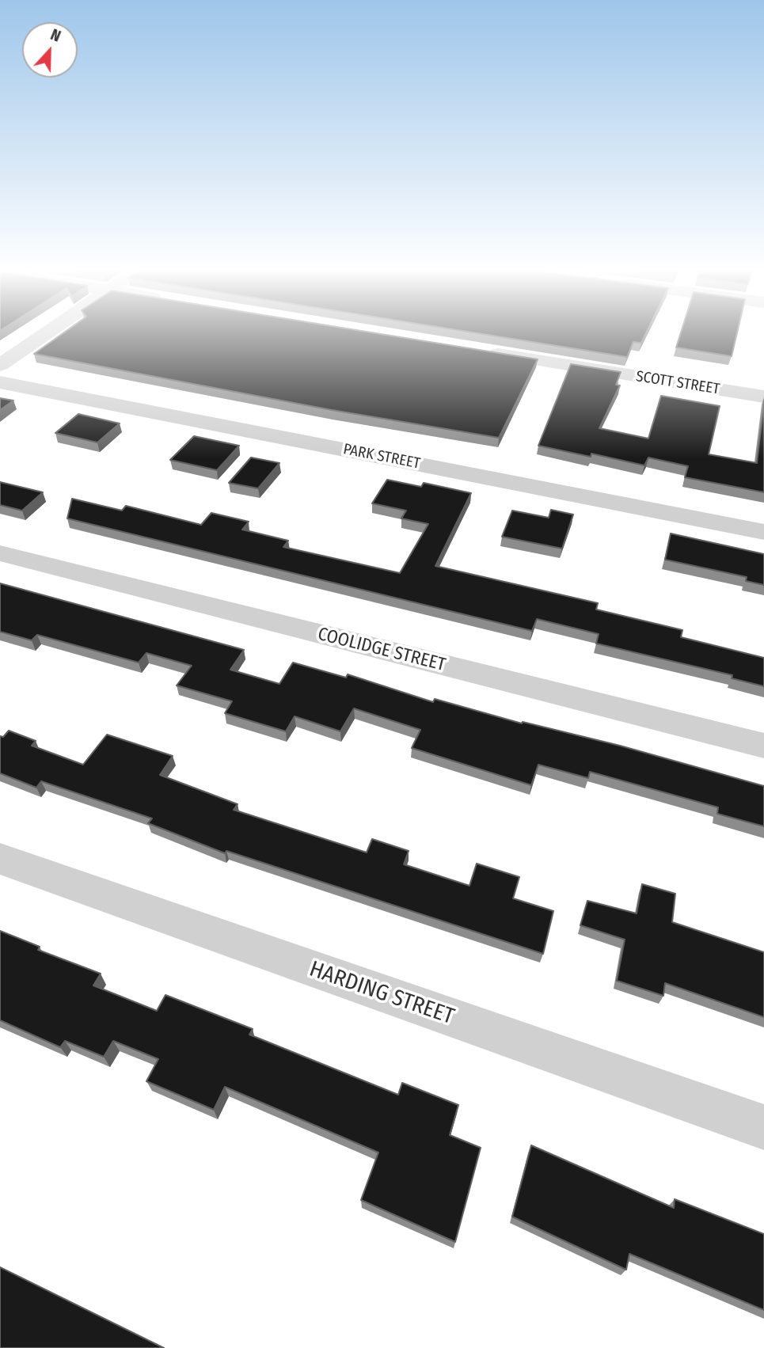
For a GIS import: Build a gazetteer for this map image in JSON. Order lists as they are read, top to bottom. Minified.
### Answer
{"streets":{"street":["SCOTT STREET","PARK STREET","COOLIDGE STREET","HARDING STREET"]},"north":"top"}
